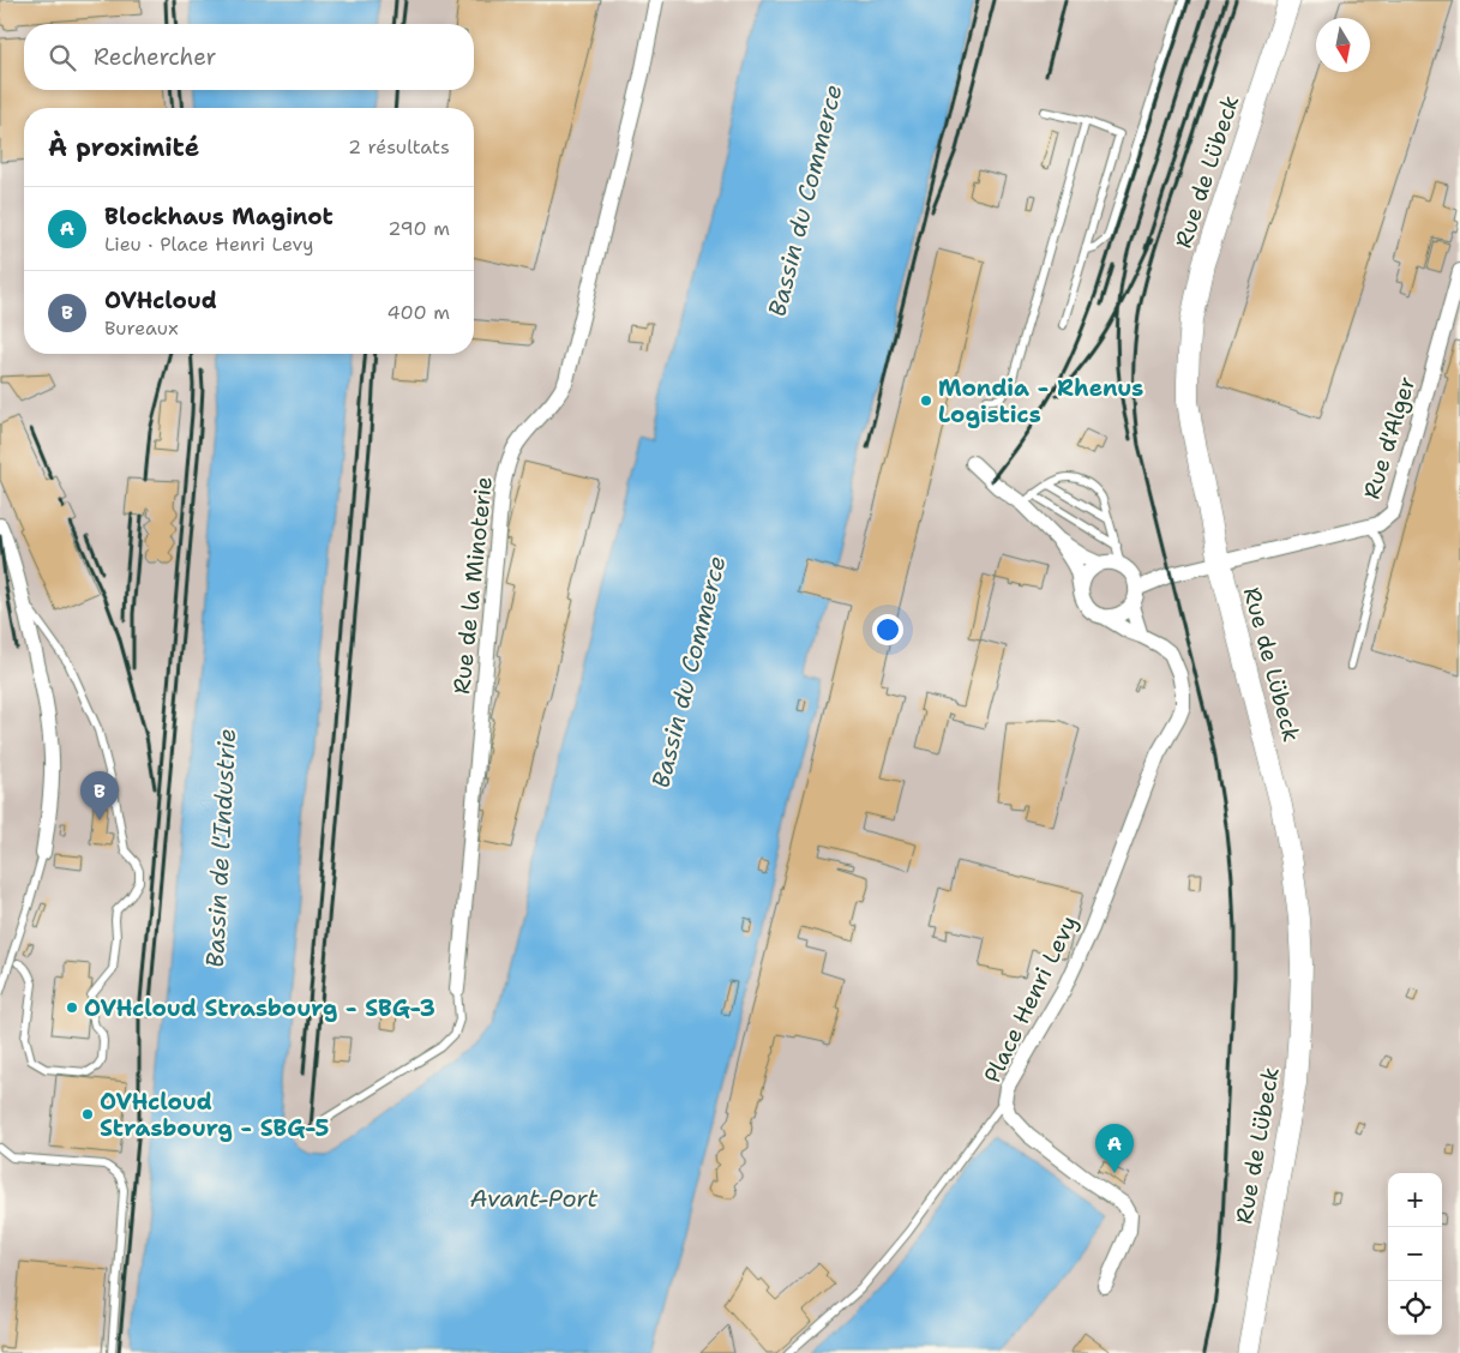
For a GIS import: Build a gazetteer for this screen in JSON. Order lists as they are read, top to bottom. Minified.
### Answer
{"streets":{"main road":["Rue de Lübeck"],"street":["Rue d'Alger","Rue de la Minoterie","Place Henri Levy"]},"crossings":[["Rue de Lübeck","Rue d'Alger"]],"water":["Bassin du Commerce","Bassin de l'Industrie","Avant-Port"],"places":["Mondia - Rhenus Logistics","OVHcloud Strasbourg - SBG-3","OVHcloud Strasbourg - SBG-5"],"north":"bottom","page":{"search":"Rechercher","heading":["À proximité","2 résultats"],"list":[{"mark":"A","name":"Blockhaus Maginot","note":"Lieu · Place Henri Levy","value":"290 m"},{"mark":"B","name":"OVHcloud","note":"Bureaux","value":"400 m"}],"pins":["B","A"],"map_buttons":["+","−"]}}
